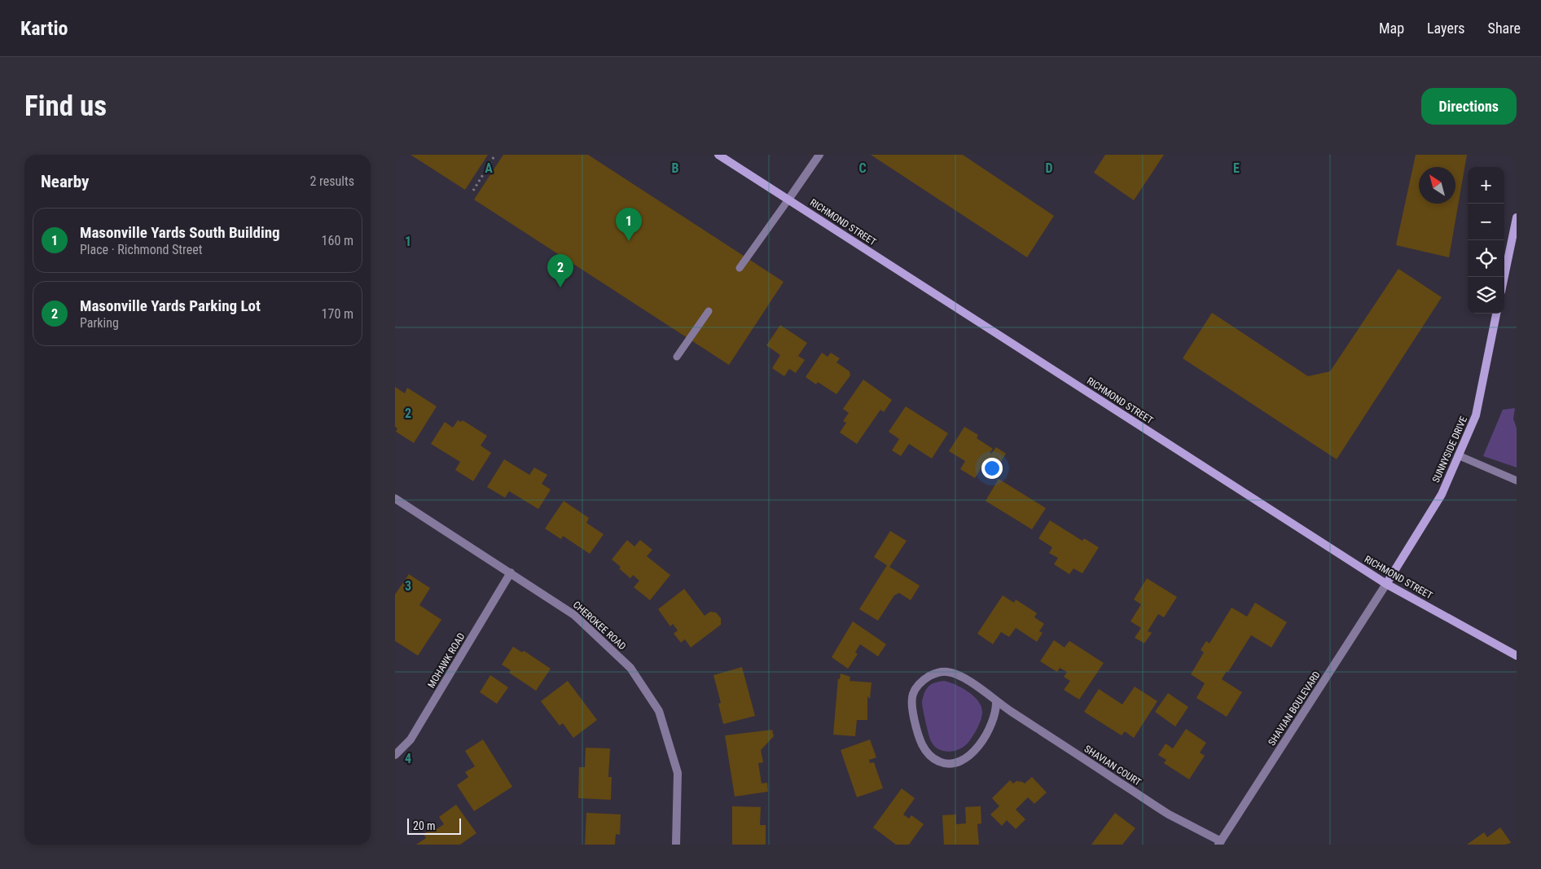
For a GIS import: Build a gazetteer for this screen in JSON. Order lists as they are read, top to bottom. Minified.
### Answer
{"streets":{"main road":["RICHMOND STREET","SUNNYSIDE DRIVE"],"street":["CHEROKEE ROAD","MOHAWK ROAD","SHAVIAN BOULEVARD","SHAVIAN COURT"]},"crossings":[["RICHMOND STREET","SUNNYSIDE DRIVE"],["RICHMOND STREET","SHAVIAN BOULEVARD"],["SUNNYSIDE DRIVE","SHAVIAN BOULEVARD"],["CHEROKEE ROAD","MOHAWK ROAD"],["SHAVIAN BOULEVARD","SHAVIAN COURT"]],"scale_bar":"20 m","north":"top left","page":{"header":"Kartio","nav":["Map","Layers","Share"],"buttons":"Directions","title":"Find us","heading":["Nearby","2 results"],"map_buttons":["+","−"],"list":[{"mark":"1","name":"Masonville Yards South Building","note":"Place · Richmond Street","value":"160 m"},{"mark":"2","name":"Masonville Yards Parking Lot","note":"Parking","value":"170 m"}],"pins":["1","2"],"scale":"20 m"},"grid":{"columns":["A","B","C","D","E"],"rows":["1","2","3","4"]}}
